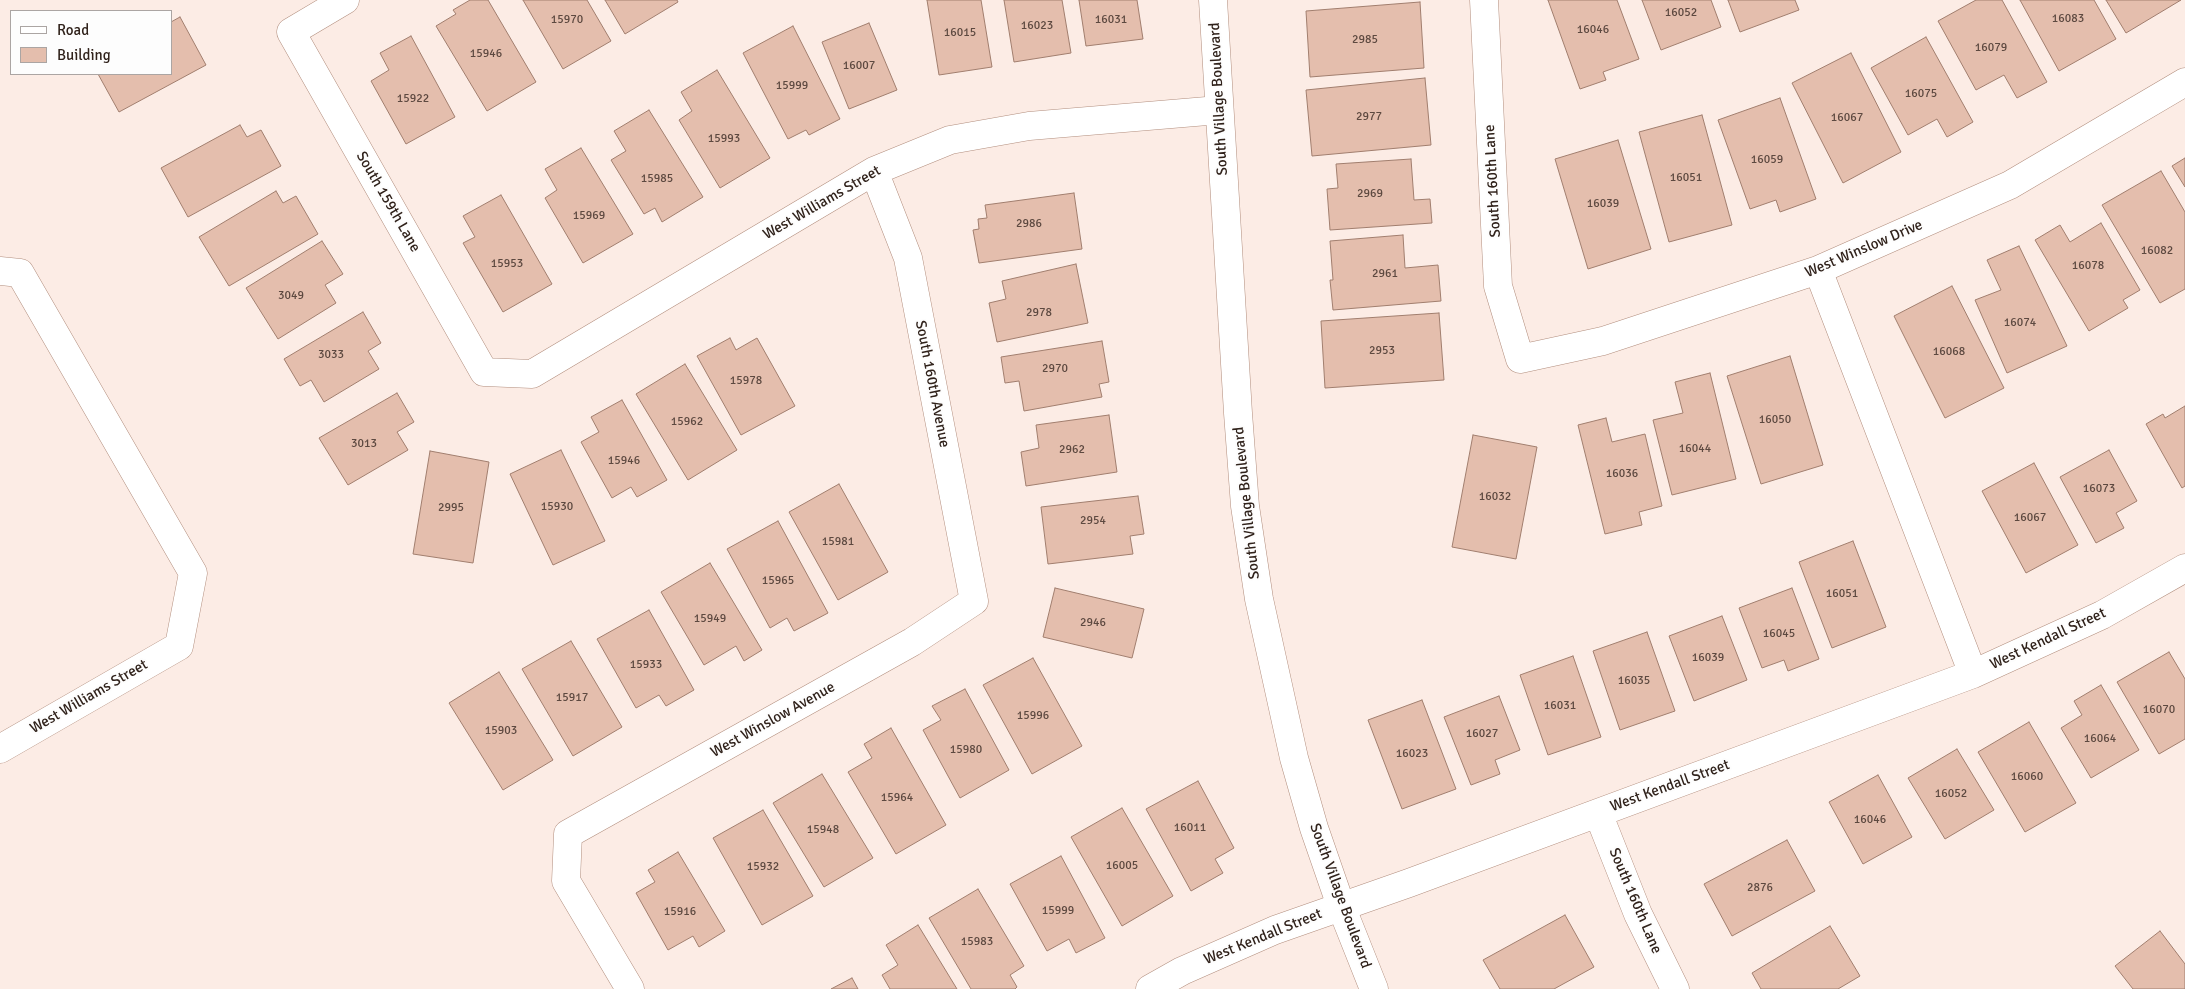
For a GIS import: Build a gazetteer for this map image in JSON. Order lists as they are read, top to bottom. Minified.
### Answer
{"streets":{"street":["South Village Boulevard","South 160th Lane","South 159th Lane","West Williams Street","West Winslow Drive","South 160th Avenue","West Kendall Street","West Winslow Avenue"]},"crossings":[["South Village Boulevard","West Williams Street"],["South Village Boulevard","West Kendall Street"],["South 160th Lane","West Winslow Drive"],["South 160th Lane","West Kendall Street"],["South 159th Lane","West Williams Street"],["West Williams Street","South 160th Avenue"],["South 160th Avenue","West Winslow Avenue"]],"house_numbers":["16052","16083","15970","16031","16023","16046","16015","2985","16079","15946","16007","15999","16075","15922","2977","16067","15993","16059","16051","15985","2969","16039","15969","2986","16082","15953","16078","2961","3049","2978","16074","2953","16068","3033","2970","15978","16050","15962","3013","16044","2962","15946","16036","16073","16032","15930","2995","16067","2954","15981","15965","16051","15949","2946","16045","16039","15933","16035","15917","16031","16070","15996","15903","16027","16064","15980","16023","16060","16052","15964","16046","16011","15948","16005","15932","2876","15999","15916","15983"],"legend":["Road","Building"]}
